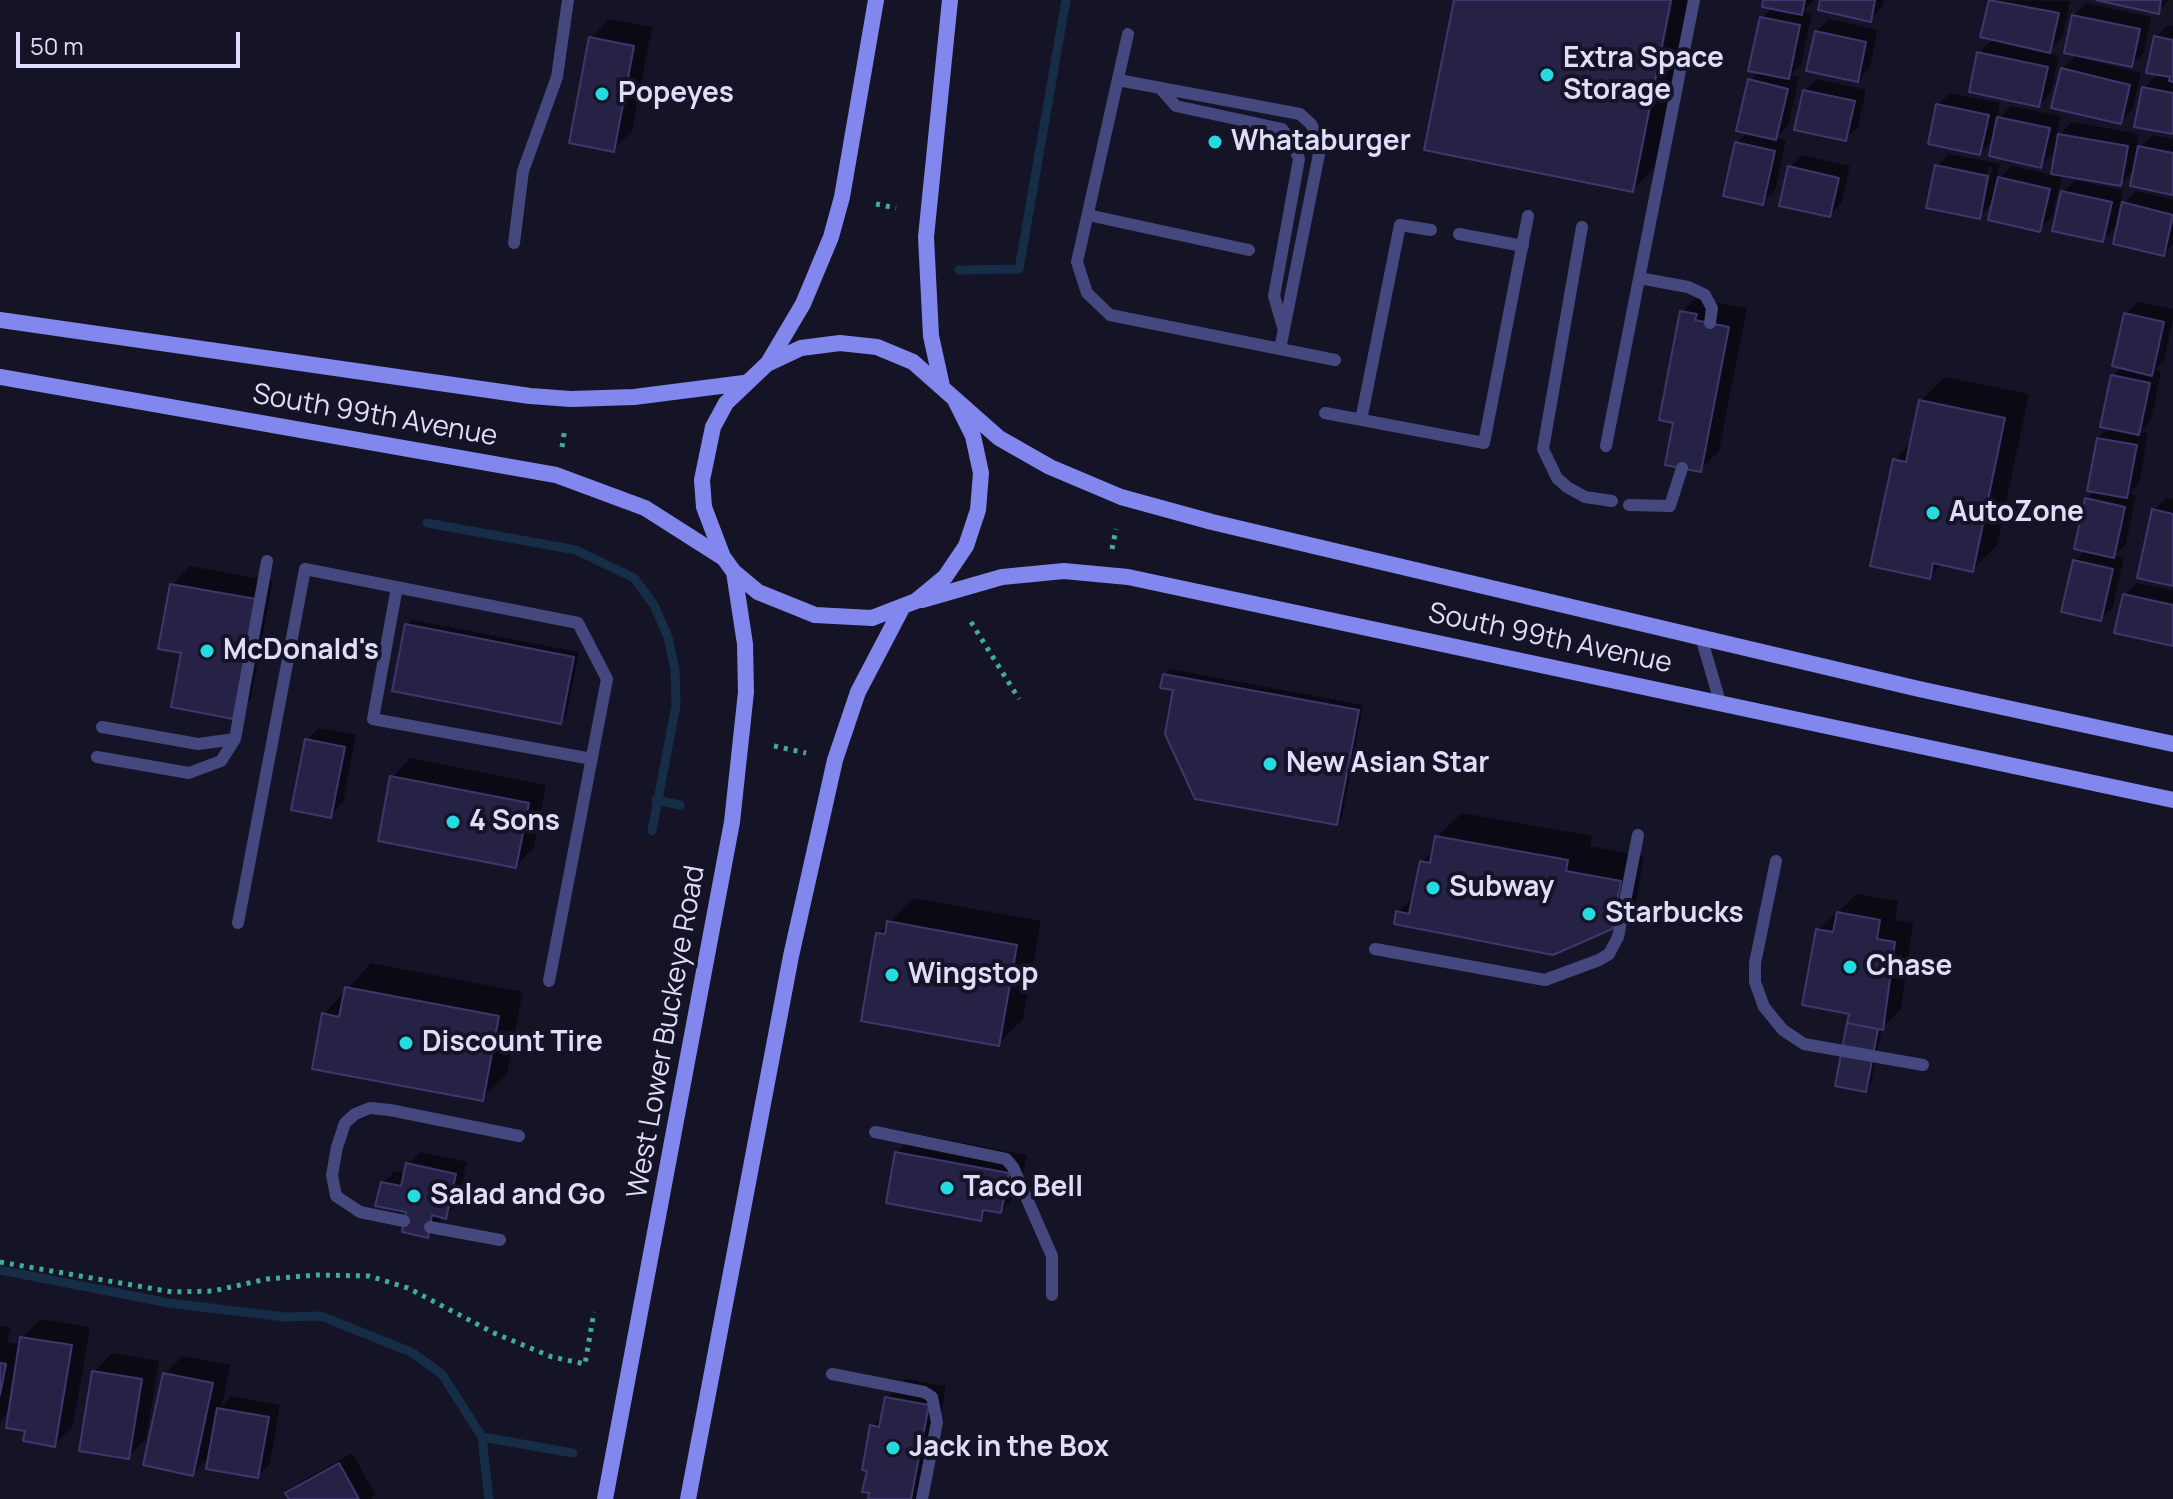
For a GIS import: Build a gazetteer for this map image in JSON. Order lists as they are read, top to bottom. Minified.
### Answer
{"streets":{"main road":["South 99th Avenue","West Lower Buckeye Road"]},"crossings":[["South 99th Avenue","West Lower Buckeye Road"]],"places":["Extra Space Storage","Popeyes","Whataburger","AutoZone","McDonald's","New Asian Star","4 Sons","Subway","Starbucks","Chase","Wingstop","Discount Tire","Taco Bell","Salad and Go","Jack in the Box"],"scale_bar":"50 m"}
